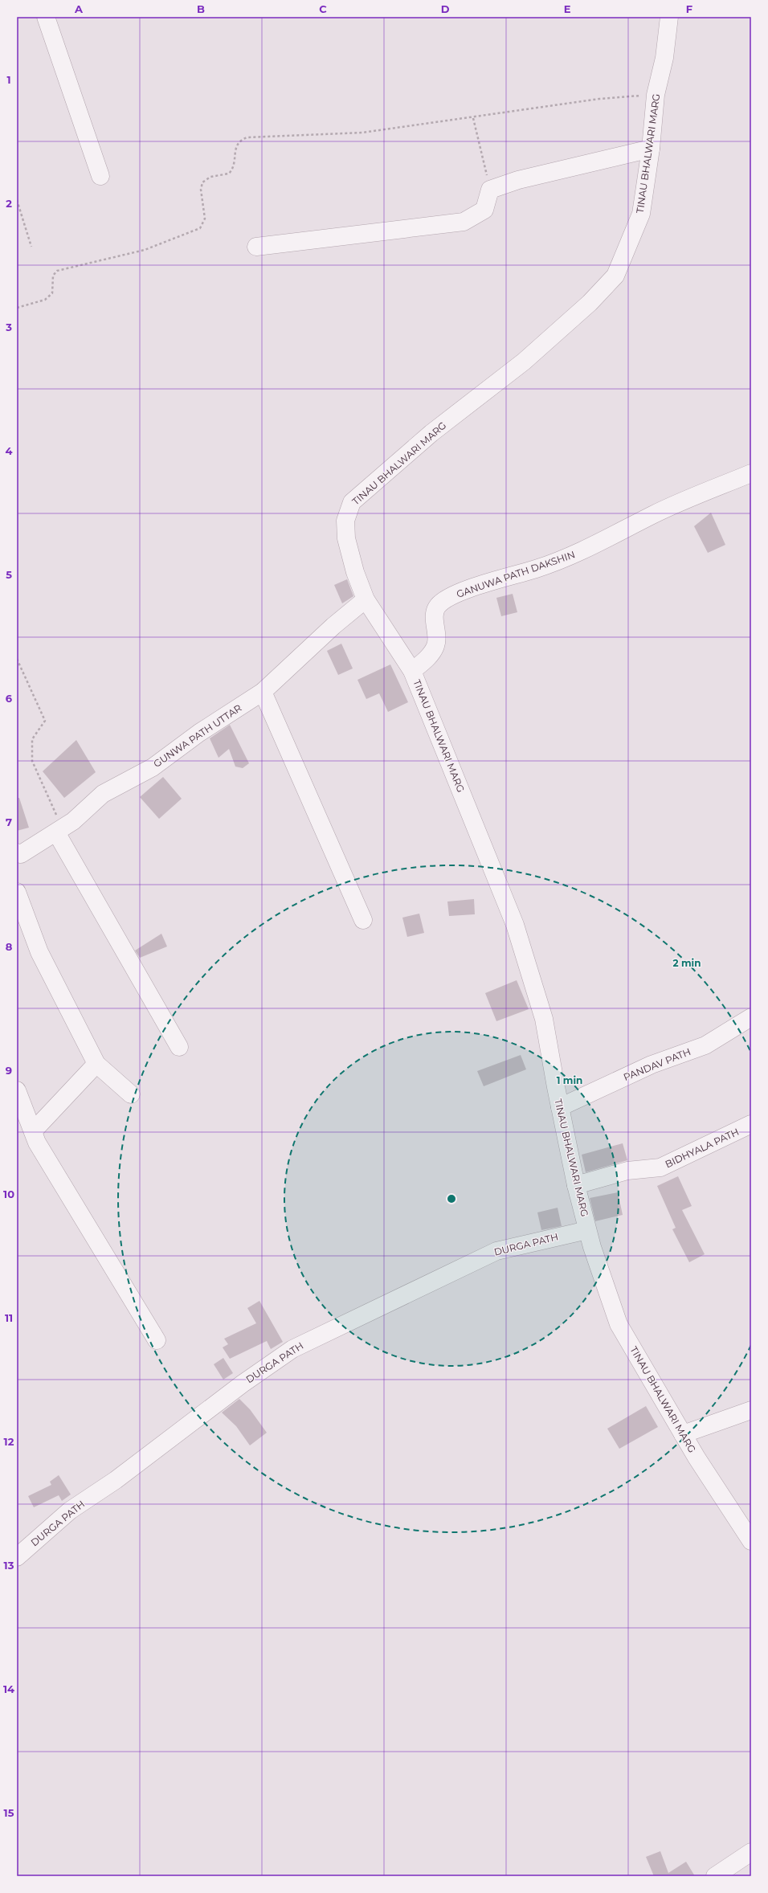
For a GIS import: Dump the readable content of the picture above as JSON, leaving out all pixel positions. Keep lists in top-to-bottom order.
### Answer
{
  "streets": {
    "street": [
      "TINAU BHALWARI MARG",
      "GANUWA PATH DAKSHIN",
      "GUNWA PATH UTTAR",
      "PANDAV PATH",
      "BIDHYALA PATH",
      "DURGA PATH"
    ]
  },
  "crossings": [
    ["TINAU BHALWARI MARG", "GANUWA PATH DAKSHIN"],
    ["TINAU BHALWARI MARG", "GUNWA PATH UTTAR"],
    ["TINAU BHALWARI MARG", "PANDAV PATH"],
    ["TINAU BHALWARI MARG", "BIDHYALA PATH"],
    ["TINAU BHALWARI MARG", "DURGA PATH"]
  ],
  "grid": {
    "columns": [
      "A",
      "B",
      "C",
      "D",
      "E",
      "F"
    ],
    "rows": [
      "1",
      "2",
      "3",
      "4",
      "5",
      "6",
      "7",
      "8",
      "9",
      "10",
      "11",
      "12",
      "13",
      "14",
      "15"
    ]
  },
  "rings": ["2 min", "1 min"]
}
